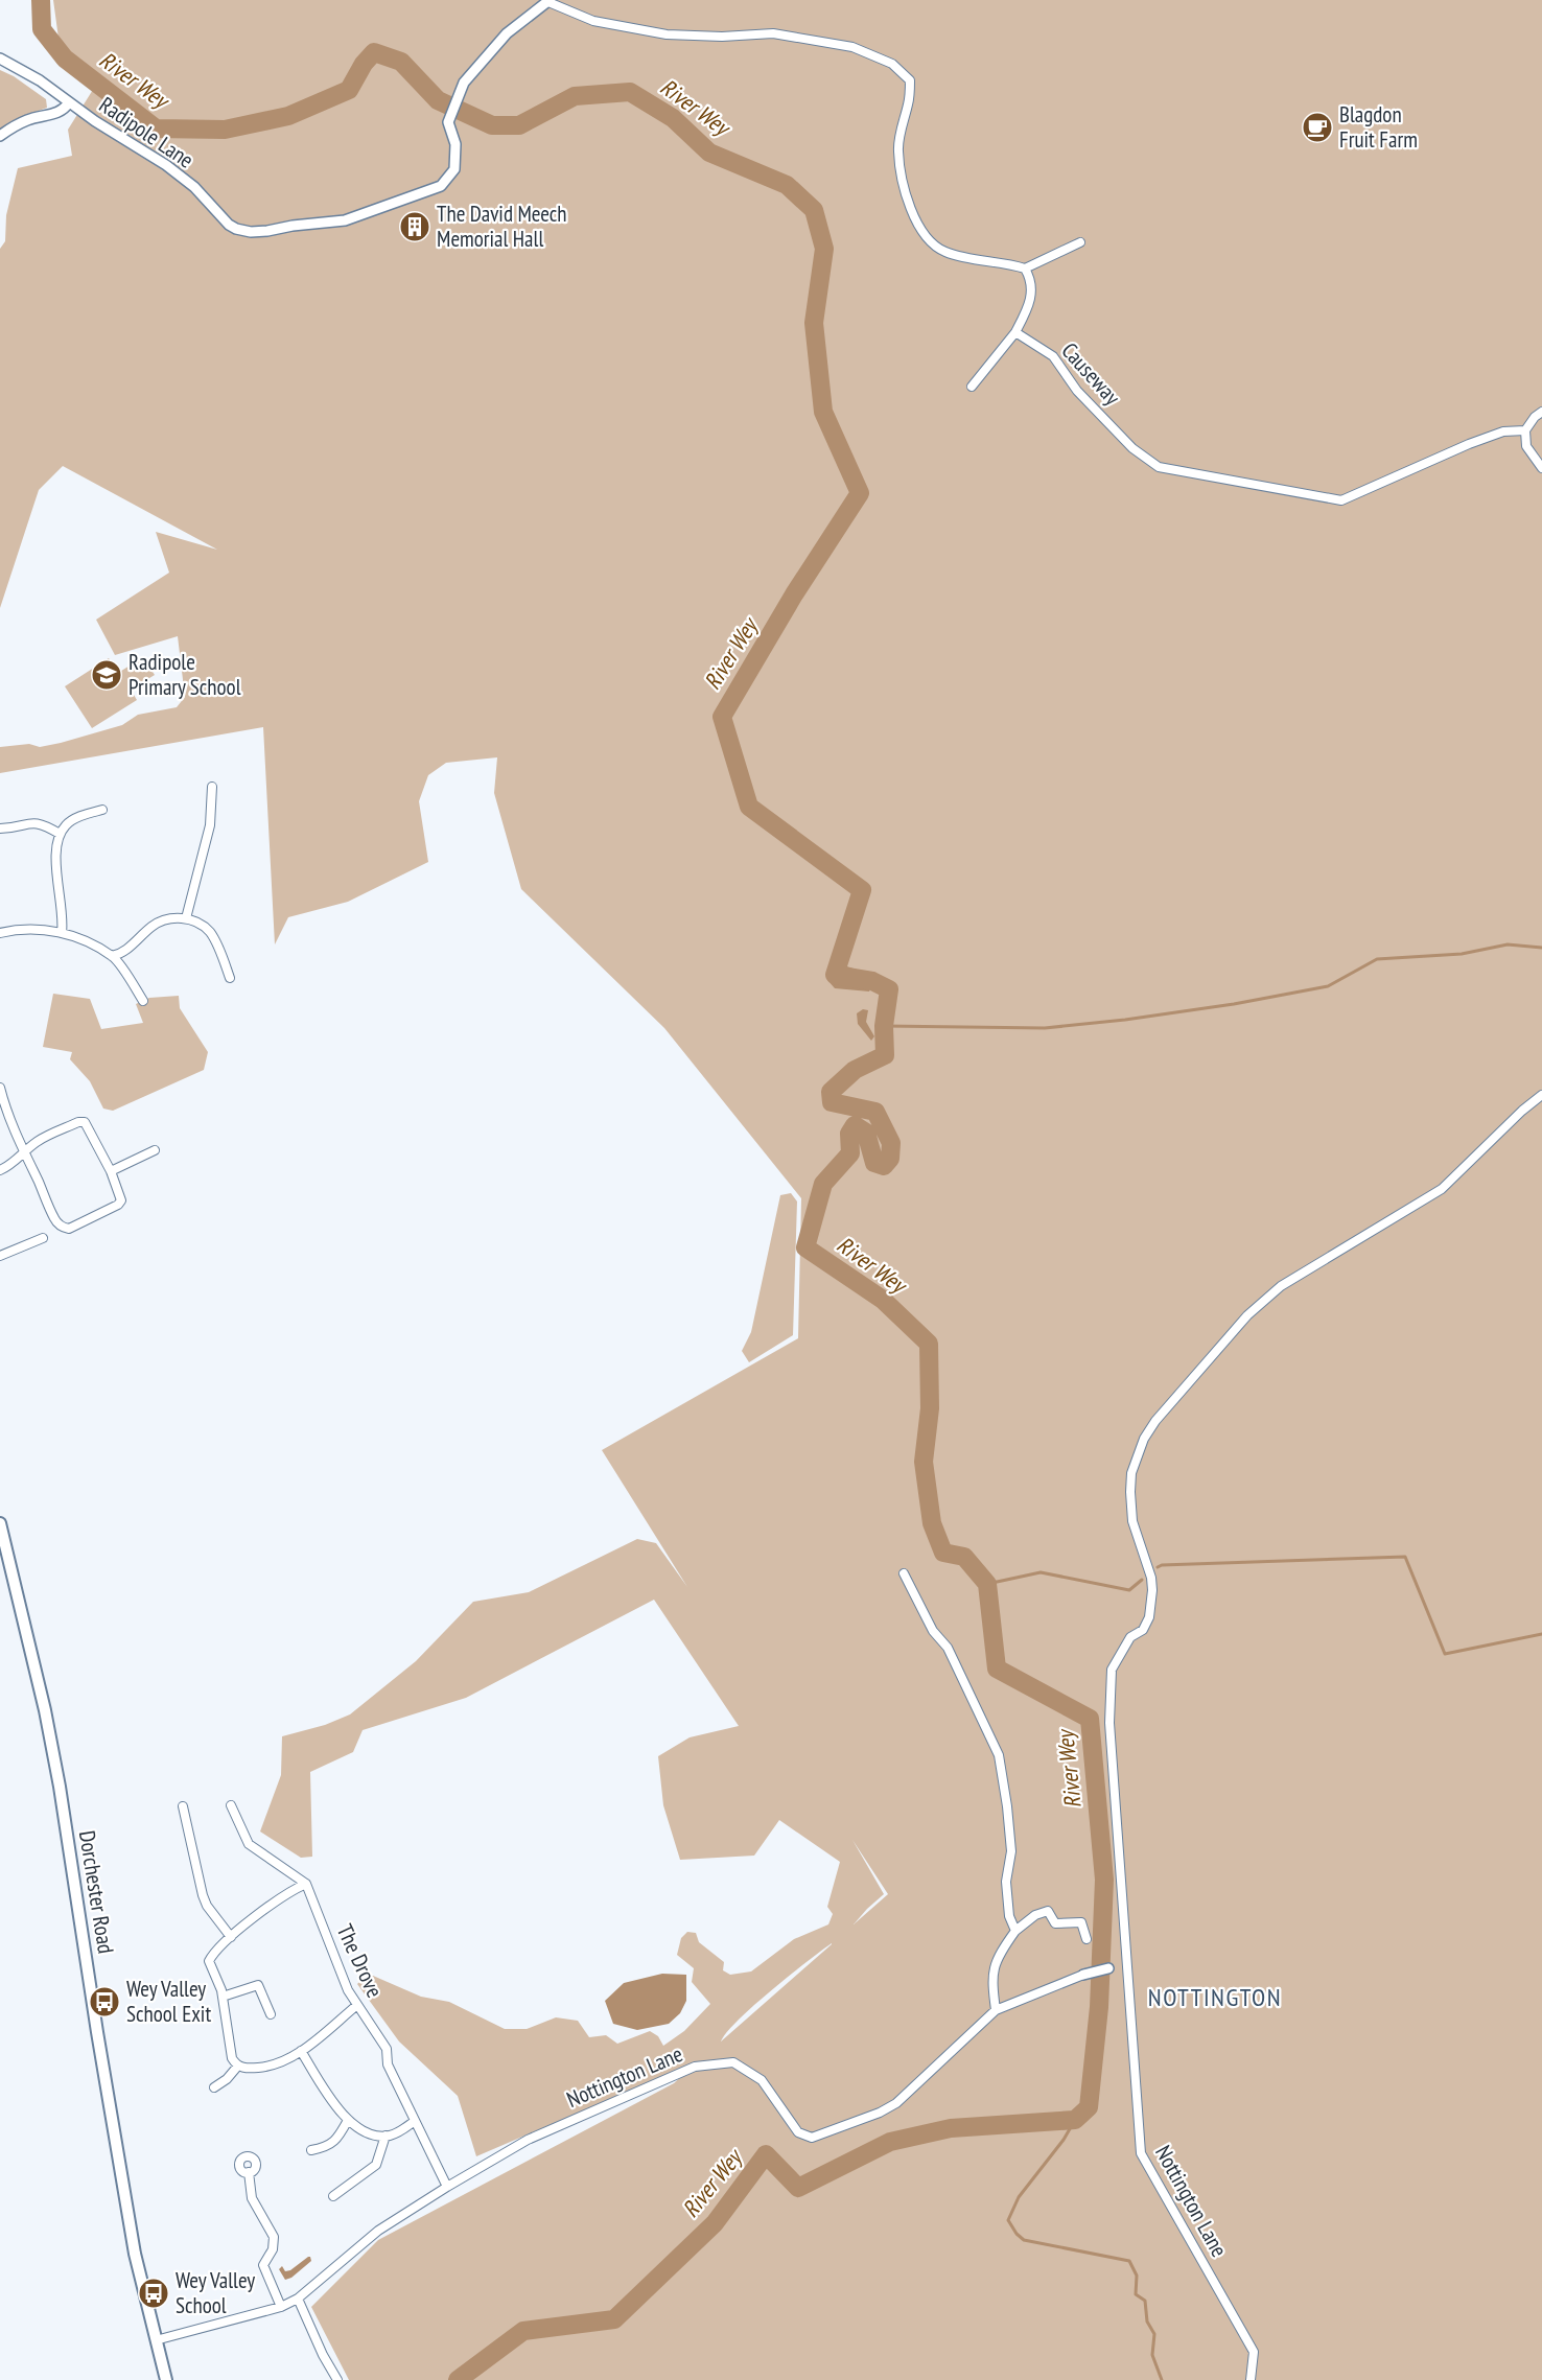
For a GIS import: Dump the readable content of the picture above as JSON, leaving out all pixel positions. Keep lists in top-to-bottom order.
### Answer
{
  "streets": {
    "main road": ["Dorchester Road"],
    "street": [
      "Radipole Lane",
      "Causeway",
      "The Drove",
      "Nottington Lane"
    ]
  },
  "crossings": [
    ["Dorchester Road", "Nottington Lane"],
    ["The Drove", "Nottington Lane"]
  ],
  "districts": ["NOTTINGTON"],
  "water": ["River Wey"],
  "places": {
    "cafe": ["Blagdon Fruit Farm"],
    "building": ["The David Meech Memorial Hall"],
    "school or university": ["Radipole Primary School"],
    "bus stop": ["Wey Valley School Exit", "Wey Valley School"]
  }
}
